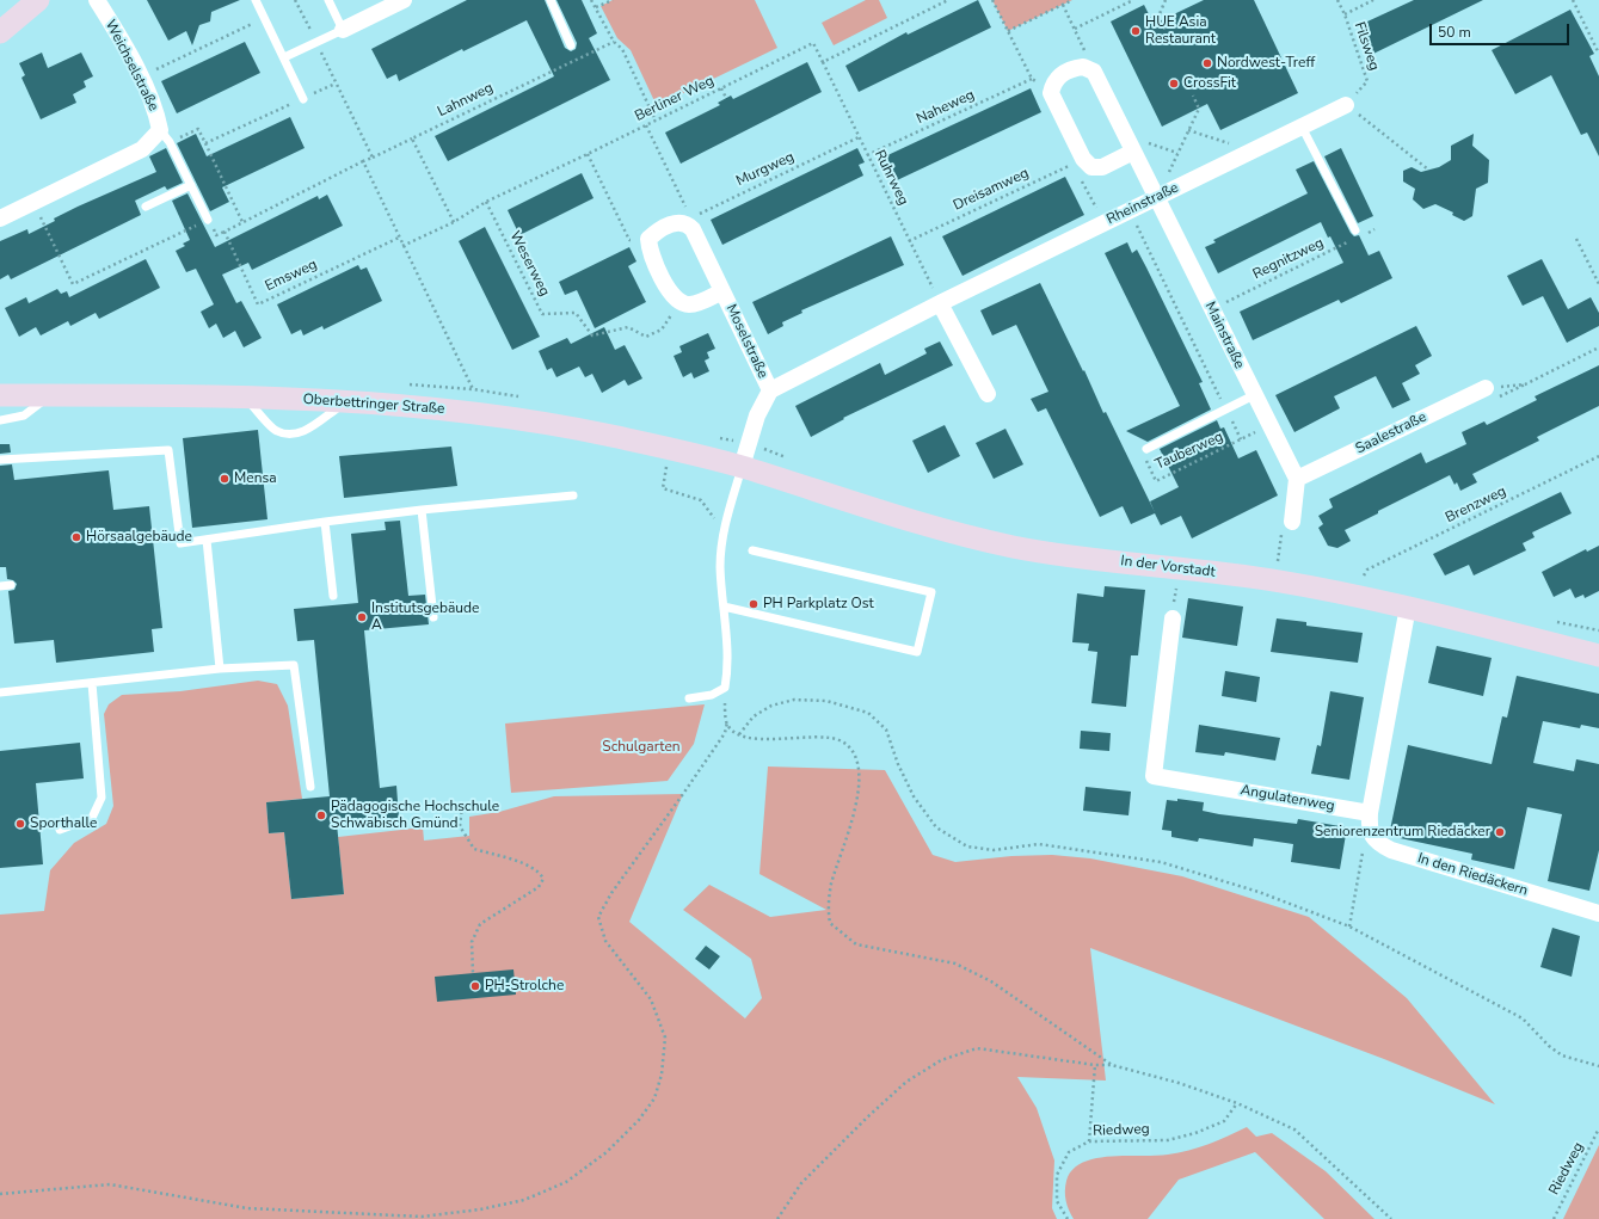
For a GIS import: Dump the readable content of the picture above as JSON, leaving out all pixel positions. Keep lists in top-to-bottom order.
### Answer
{
  "streets": {
    "street": [
      "Weichselstraße",
      "Rheinstraße",
      "Mainstraße",
      "Moselstraße",
      "Oberbettringer Straße",
      "Saalestraße",
      "In der Vorstadt",
      "Angulatenweg",
      "In den Riedäckern"
    ],
    "path": [
      "Filsweg",
      "Berliner Weg",
      "Lahnweg",
      "Naheweg",
      "Murgweg",
      "Ruhrweg",
      "Dreisamweg",
      "Regnitzweg",
      "Weserweg",
      "Emsweg",
      "Tauberweg",
      "Brenzweg",
      "Riedweg"
    ]
  },
  "crossings": [
    ["Filsweg", "Rheinstraße"],
    ["Berliner Weg", "Ruhrweg"],
    ["Berliner Weg", "Weserweg"],
    ["Naheweg", "Ruhrweg"],
    ["Murgweg", "Ruhrweg"],
    ["Murgweg", "Moselstraße"],
    ["Ruhrweg", "Dreisamweg"],
    ["Ruhrweg", "Rheinstraße"],
    ["Rheinstraße", "Mainstraße"],
    ["Rheinstraße", "Moselstraße"],
    ["Regnitzweg", "Mainstraße"],
    ["Weserweg", "Moselstraße"],
    ["Mainstraße", "Saalestraße"],
    ["Mainstraße", "Tauberweg"],
    ["Oberbettringer Straße", "In der Vorstadt"],
    ["Angulatenweg", "In den Riedäckern"]
  ],
  "parks": ["Schulgarten"],
  "places": [
    "HUE Asia Restaurant",
    "Nordwest-Treff",
    "CrossFit",
    "Mensa",
    "Hörsaalgebäude",
    "PH Parkplatz Ost",
    "Institutsgebäude A",
    "Pädagogische Hochschule Schwäbisch Gmünd",
    "Sporthalle",
    "Seniorenzentrum Riedäcker",
    "PH-Strolche"
  ],
  "scale_bar": "50 m"
}
